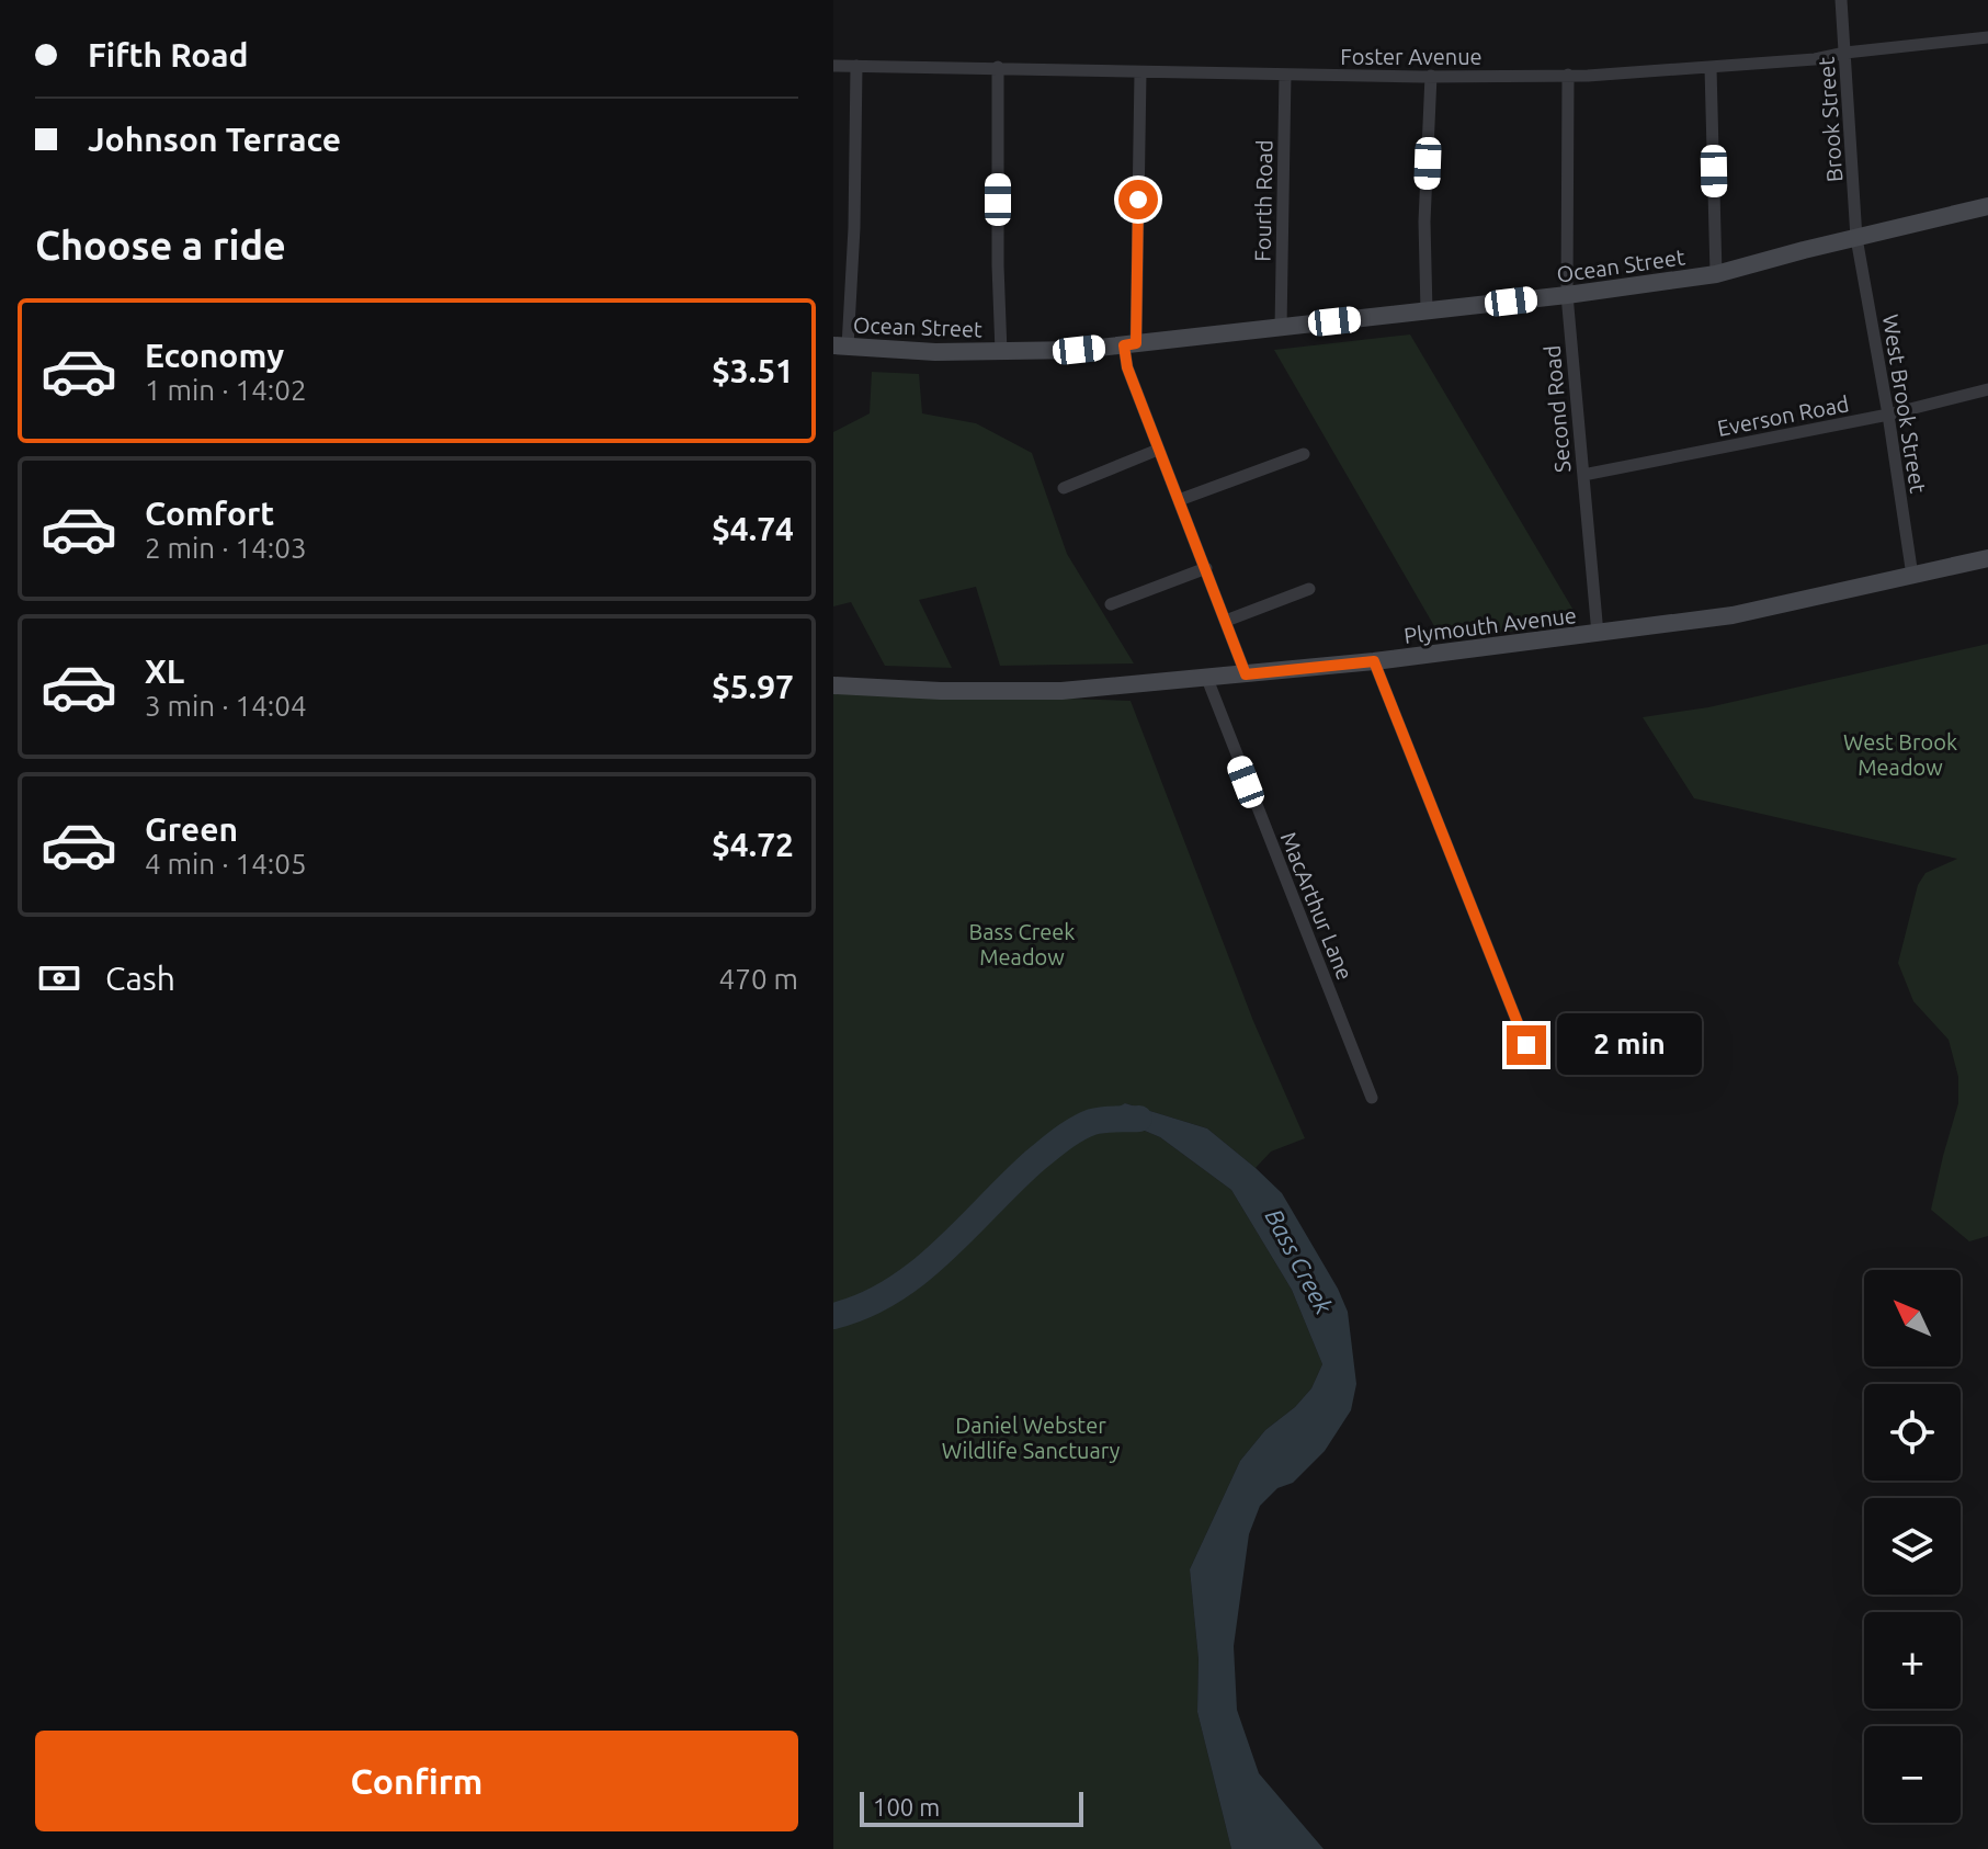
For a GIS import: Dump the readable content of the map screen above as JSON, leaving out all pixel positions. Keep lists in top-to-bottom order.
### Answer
{
  "streets": {
    "street": [
      "Foster Avenue",
      "Brook Street",
      "Fourth Road",
      "Ocean Street",
      "West Brook Street",
      "Second Road",
      "Everson Road",
      "Plymouth Avenue",
      "MacArthur Lane"
    ]
  },
  "crossings": [
    ["Foster Avenue", "Brook Street"],
    ["Foster Avenue", "Fourth Road"],
    ["Foster Avenue", "Second Road"],
    ["Brook Street", "Ocean Street"],
    ["Brook Street", "West Brook Street"],
    ["Fourth Road", "Ocean Street"],
    ["Ocean Street", "West Brook Street"],
    ["Ocean Street", "Second Road"],
    ["West Brook Street", "Everson Road"],
    ["West Brook Street", "Plymouth Avenue"],
    ["Second Road", "Everson Road"],
    ["Second Road", "Plymouth Avenue"],
    ["Plymouth Avenue", "MacArthur Lane"]
  ],
  "water": ["Bass Creek"],
  "parks": ["West Brook Meadow", "Bass Creek Meadow", "Daniel Webster Wildlife Sanctuary"],
  "scale_bar": "100 m",
  "north": "top left",
  "page": {
    "banner": ["Fifth Road", "Johnson Terrace"],
    "heading": "Choose a ride",
    "list": [
      {
        "name": "Economy",
        "note": "1 min · 14:02",
        "value": "$3.51"
      },
      {
        "name": "Comfort",
        "note": "2 min · 14:03",
        "value": "$4.74"
      },
      {
        "name": "XL",
        "note": "3 min · 14:04",
        "value": "$5.97"
      },
      {
        "name": "Green",
        "note": "4 min · 14:05",
        "value": "$4.72"
      }
    ],
    "pay": ["Cash", "470 m"],
    "bubble": "2 min",
    "map_buttons": ["+", "−"],
    "buttons": "Confirm",
    "scale": "100 m"
  }
}
